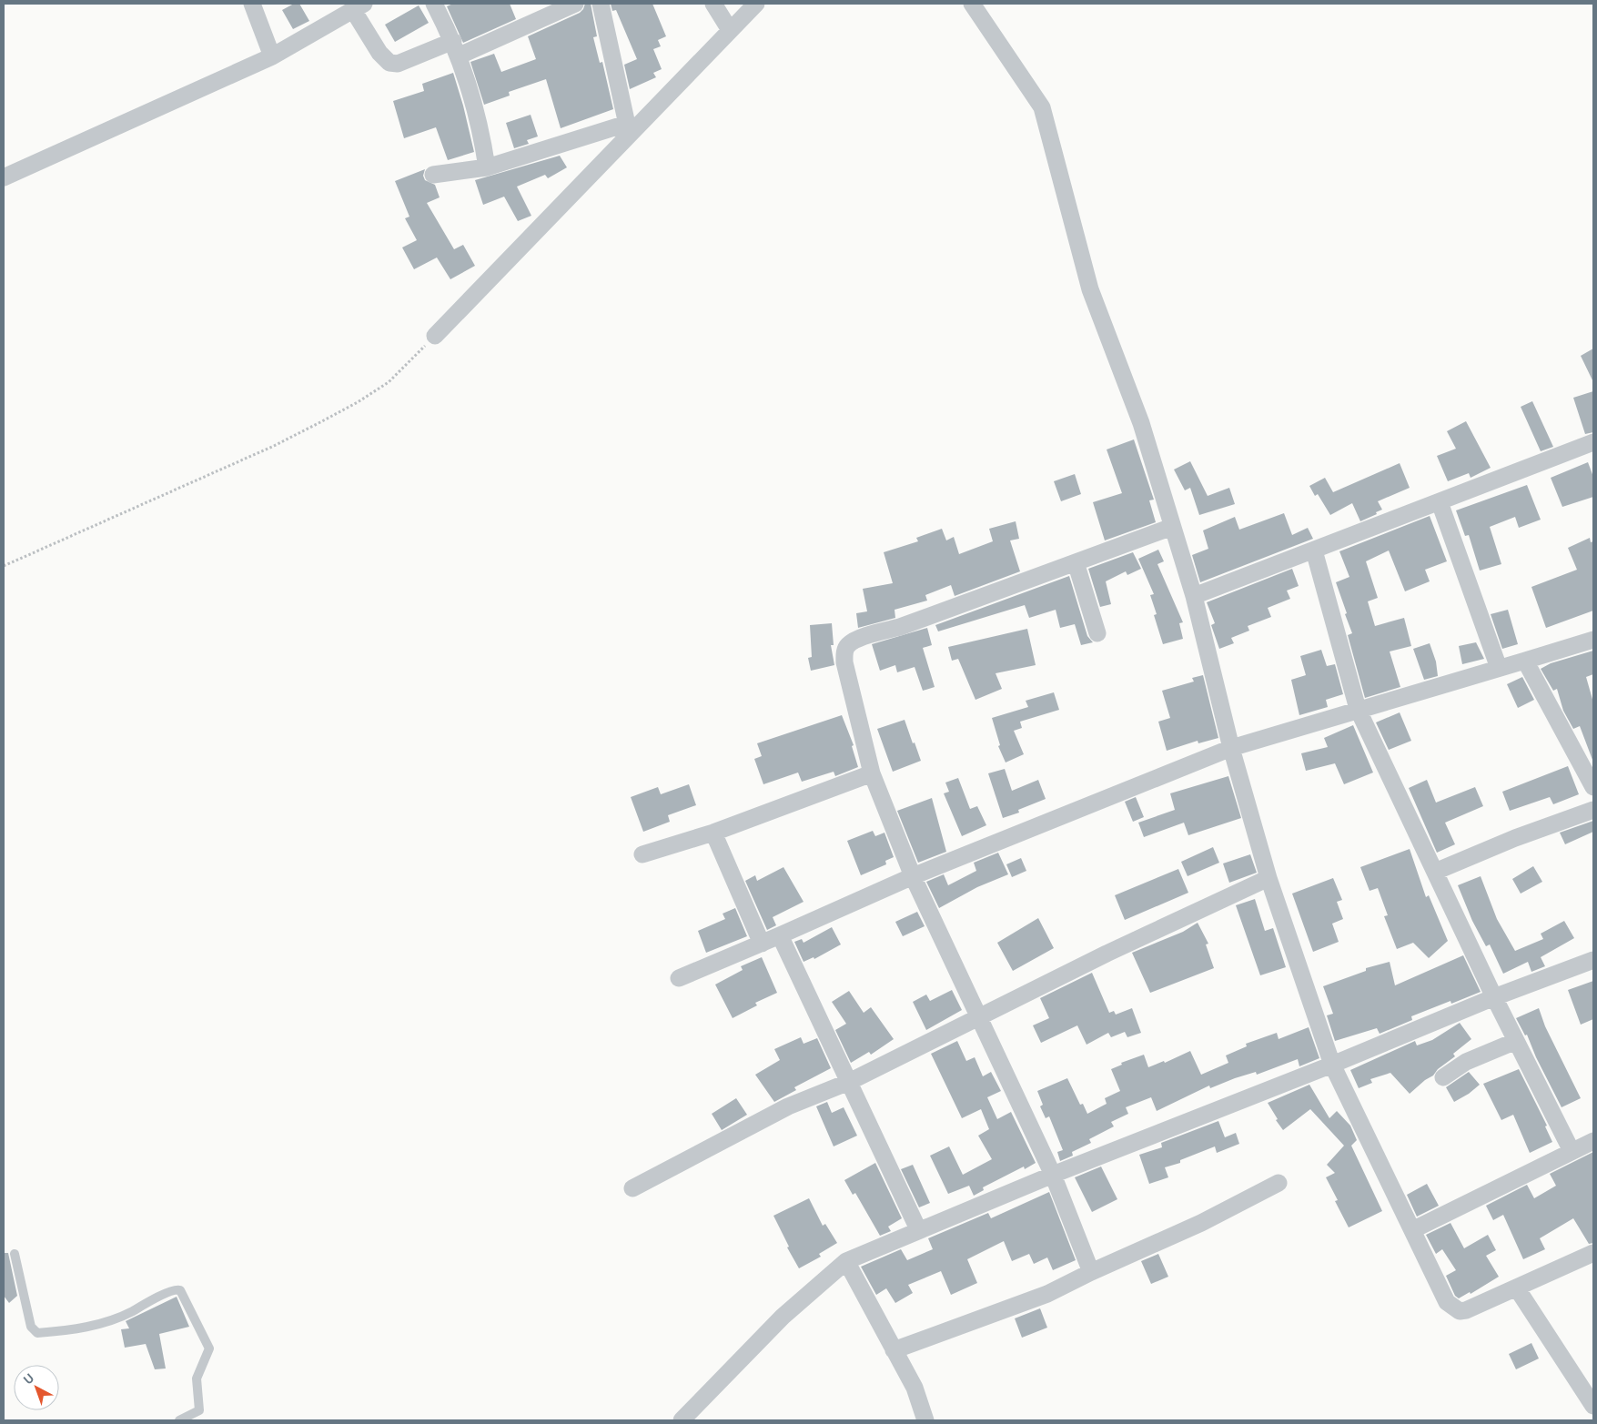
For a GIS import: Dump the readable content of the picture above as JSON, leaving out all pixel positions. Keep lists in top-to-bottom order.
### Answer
{
  "north": "top left"
}
